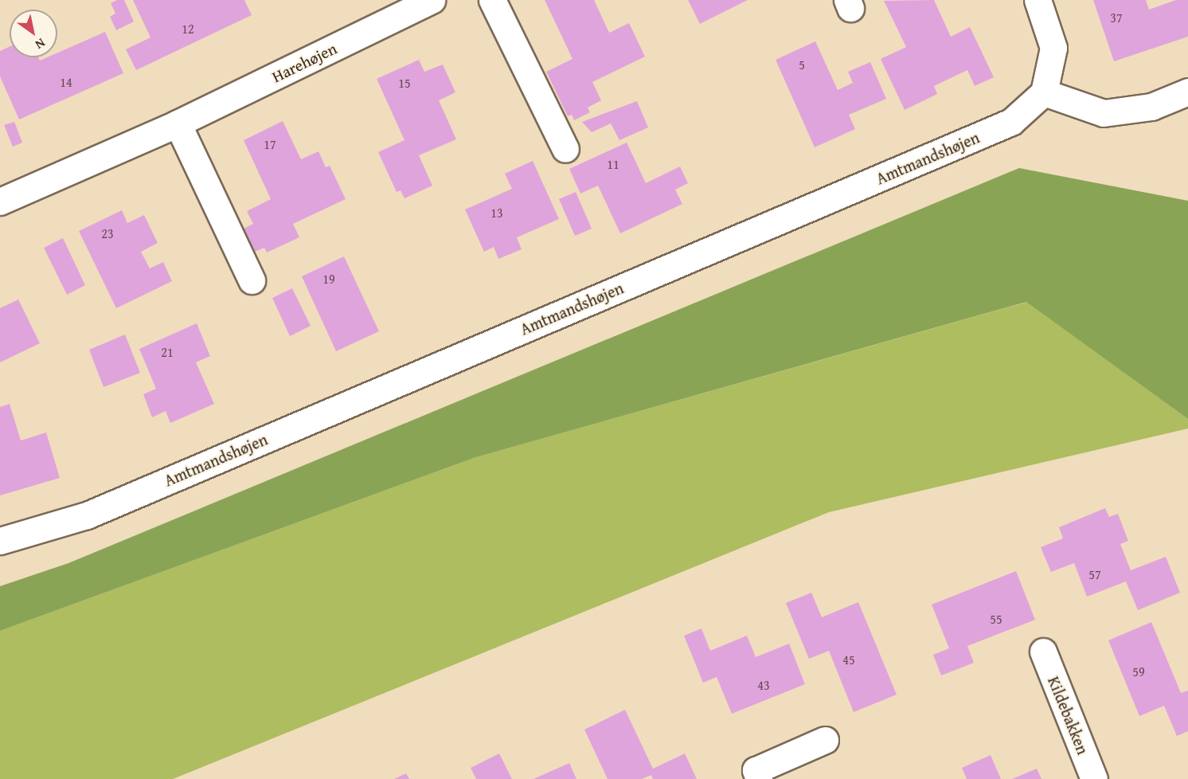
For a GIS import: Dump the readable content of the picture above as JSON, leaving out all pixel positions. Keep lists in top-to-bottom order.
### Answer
{
  "streets": {
    "street": ["Harehøjen", "Amtmandshøjen", "Kildebakken"]
  },
  "house_numbers": [
    "37",
    "12",
    "5",
    "14",
    "15",
    "17",
    "11",
    "13",
    "23",
    "19",
    "21",
    "57",
    "55",
    "45",
    "59",
    "43"
  ],
  "north": "bottom right"
}
